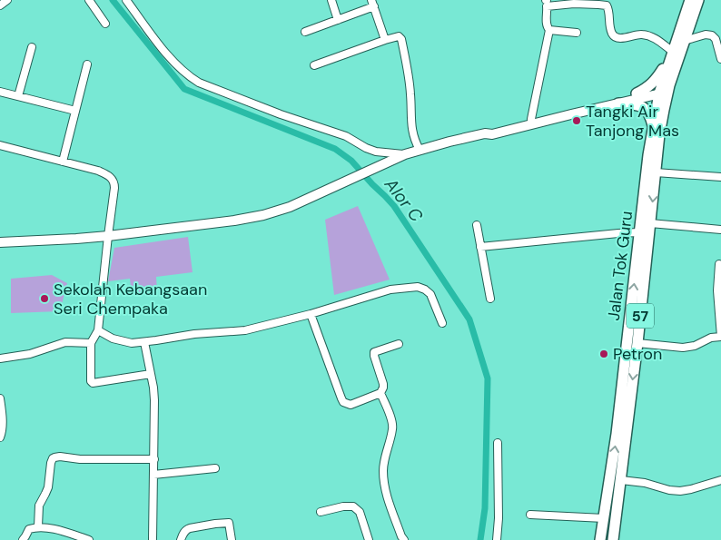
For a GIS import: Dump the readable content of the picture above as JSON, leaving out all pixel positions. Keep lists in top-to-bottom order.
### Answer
{
  "streets": {
    "main road": ["Jalan Tok Guru", "57"]
  },
  "water": ["Alor C"],
  "places": ["Tangki Air Tanjong Mas", "Sekolah Kebangsaan Seri Chempaka", "Petron"]
}
